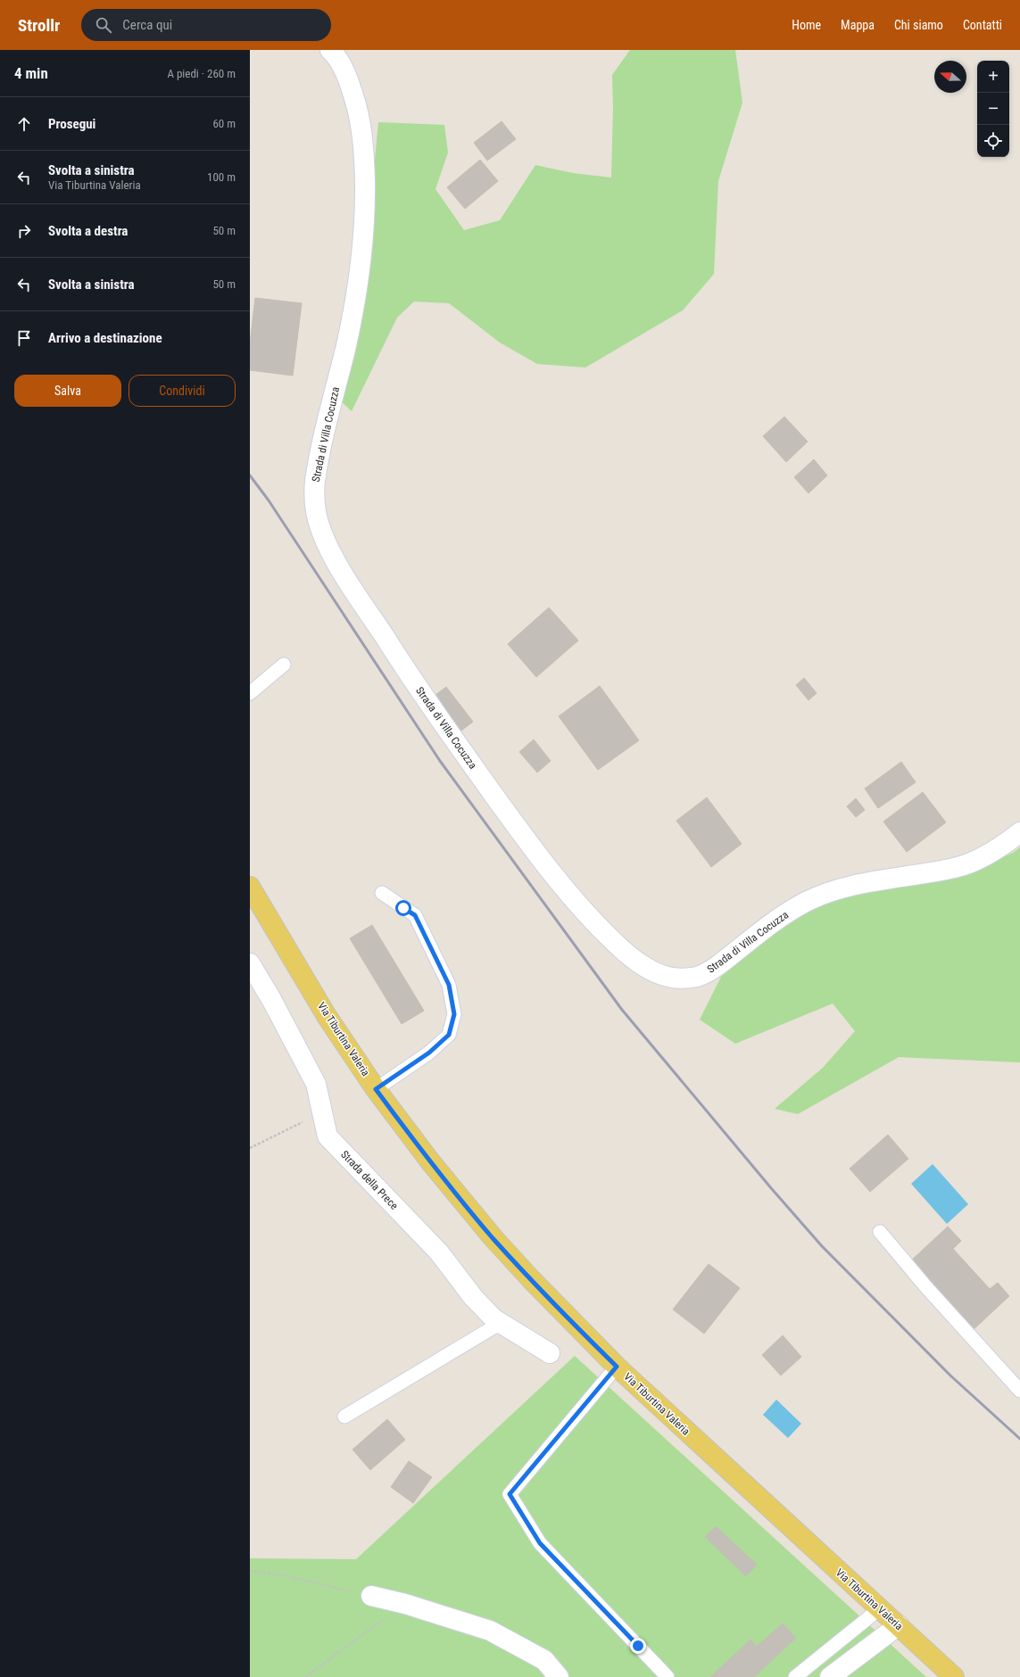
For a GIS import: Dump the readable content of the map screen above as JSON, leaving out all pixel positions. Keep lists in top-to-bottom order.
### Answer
{
  "streets": {
    "main road": ["Via Tiburtina Valeria"],
    "street": ["Strada di Villa Cocuzza", "Strada della Prece"]
  },
  "north": "left",
  "page": {
    "header": "Strollr",
    "search": "Cerca qui",
    "nav": [
      "Home",
      "Mappa",
      "Chi siamo",
      "Contatti"
    ],
    "heading": ["4 min", "A piedi · 260 m"],
    "map_buttons": ["+", "−"],
    "list": [
      ["Prosegui", "60 m"],
      ["Svolta a sinistra", "Via Tiburtina Valeria", "100 m"],
      ["Svolta a destra", "50 m"],
      ["Svolta a sinistra", "50 m"],
      "Arrivo a destinazione"
    ],
    "buttons": ["Salva", "Condividi"]
  }
}
